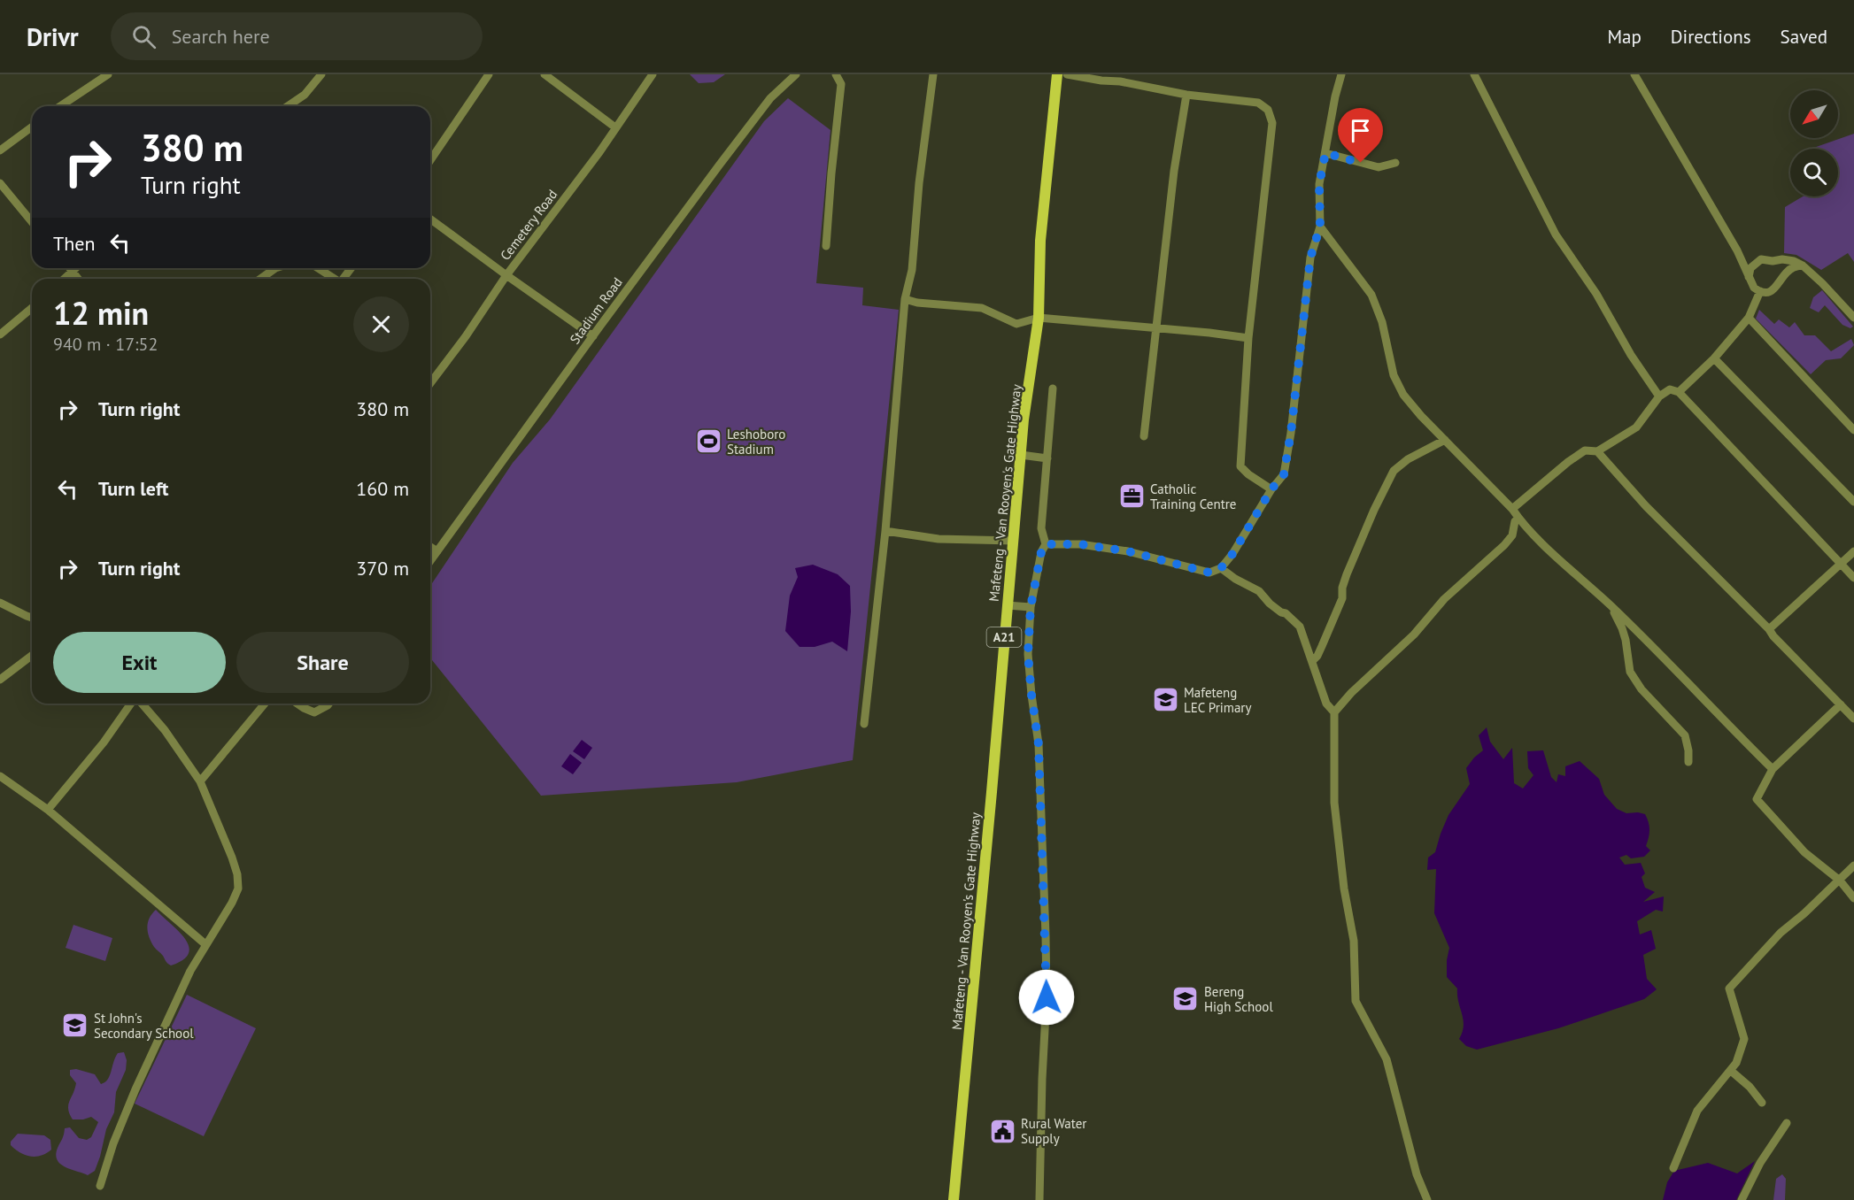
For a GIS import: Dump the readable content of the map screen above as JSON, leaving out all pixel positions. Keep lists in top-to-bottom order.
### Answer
{
  "streets": {
    "main road": ["Mafeteng - Van Rooyen's Gate Highway", "A21"],
    "street": ["Cemetery Road", "Stadium Road"]
  },
  "places": {
    "sports": ["Leshoboro Stadium"],
    "office": ["Catholic Training Centre"],
    "school or university": ["Mafeteng LEC Primary", "Bereng High School", "St John's Secondary School"],
    "public building": ["Rural Water Supply"]
  },
  "north": "bottom left",
  "page": {
    "header": "Drivr",
    "search": "Search here",
    "nav": ["Map", "Directions", "Saved"],
    "turn": ["380 m", "Turn right"],
    "then": "Then",
    "heading": ["12 min", "940 m · 17:52"],
    "list": [
      {
        "name": "Turn right",
        "value": "380 m"
      },
      {
        "name": "Turn left",
        "value": "160 m"
      },
      {
        "name": "Turn right",
        "value": "370 m"
      }
    ],
    "buttons": ["Exit", "Share"]
  }
}
